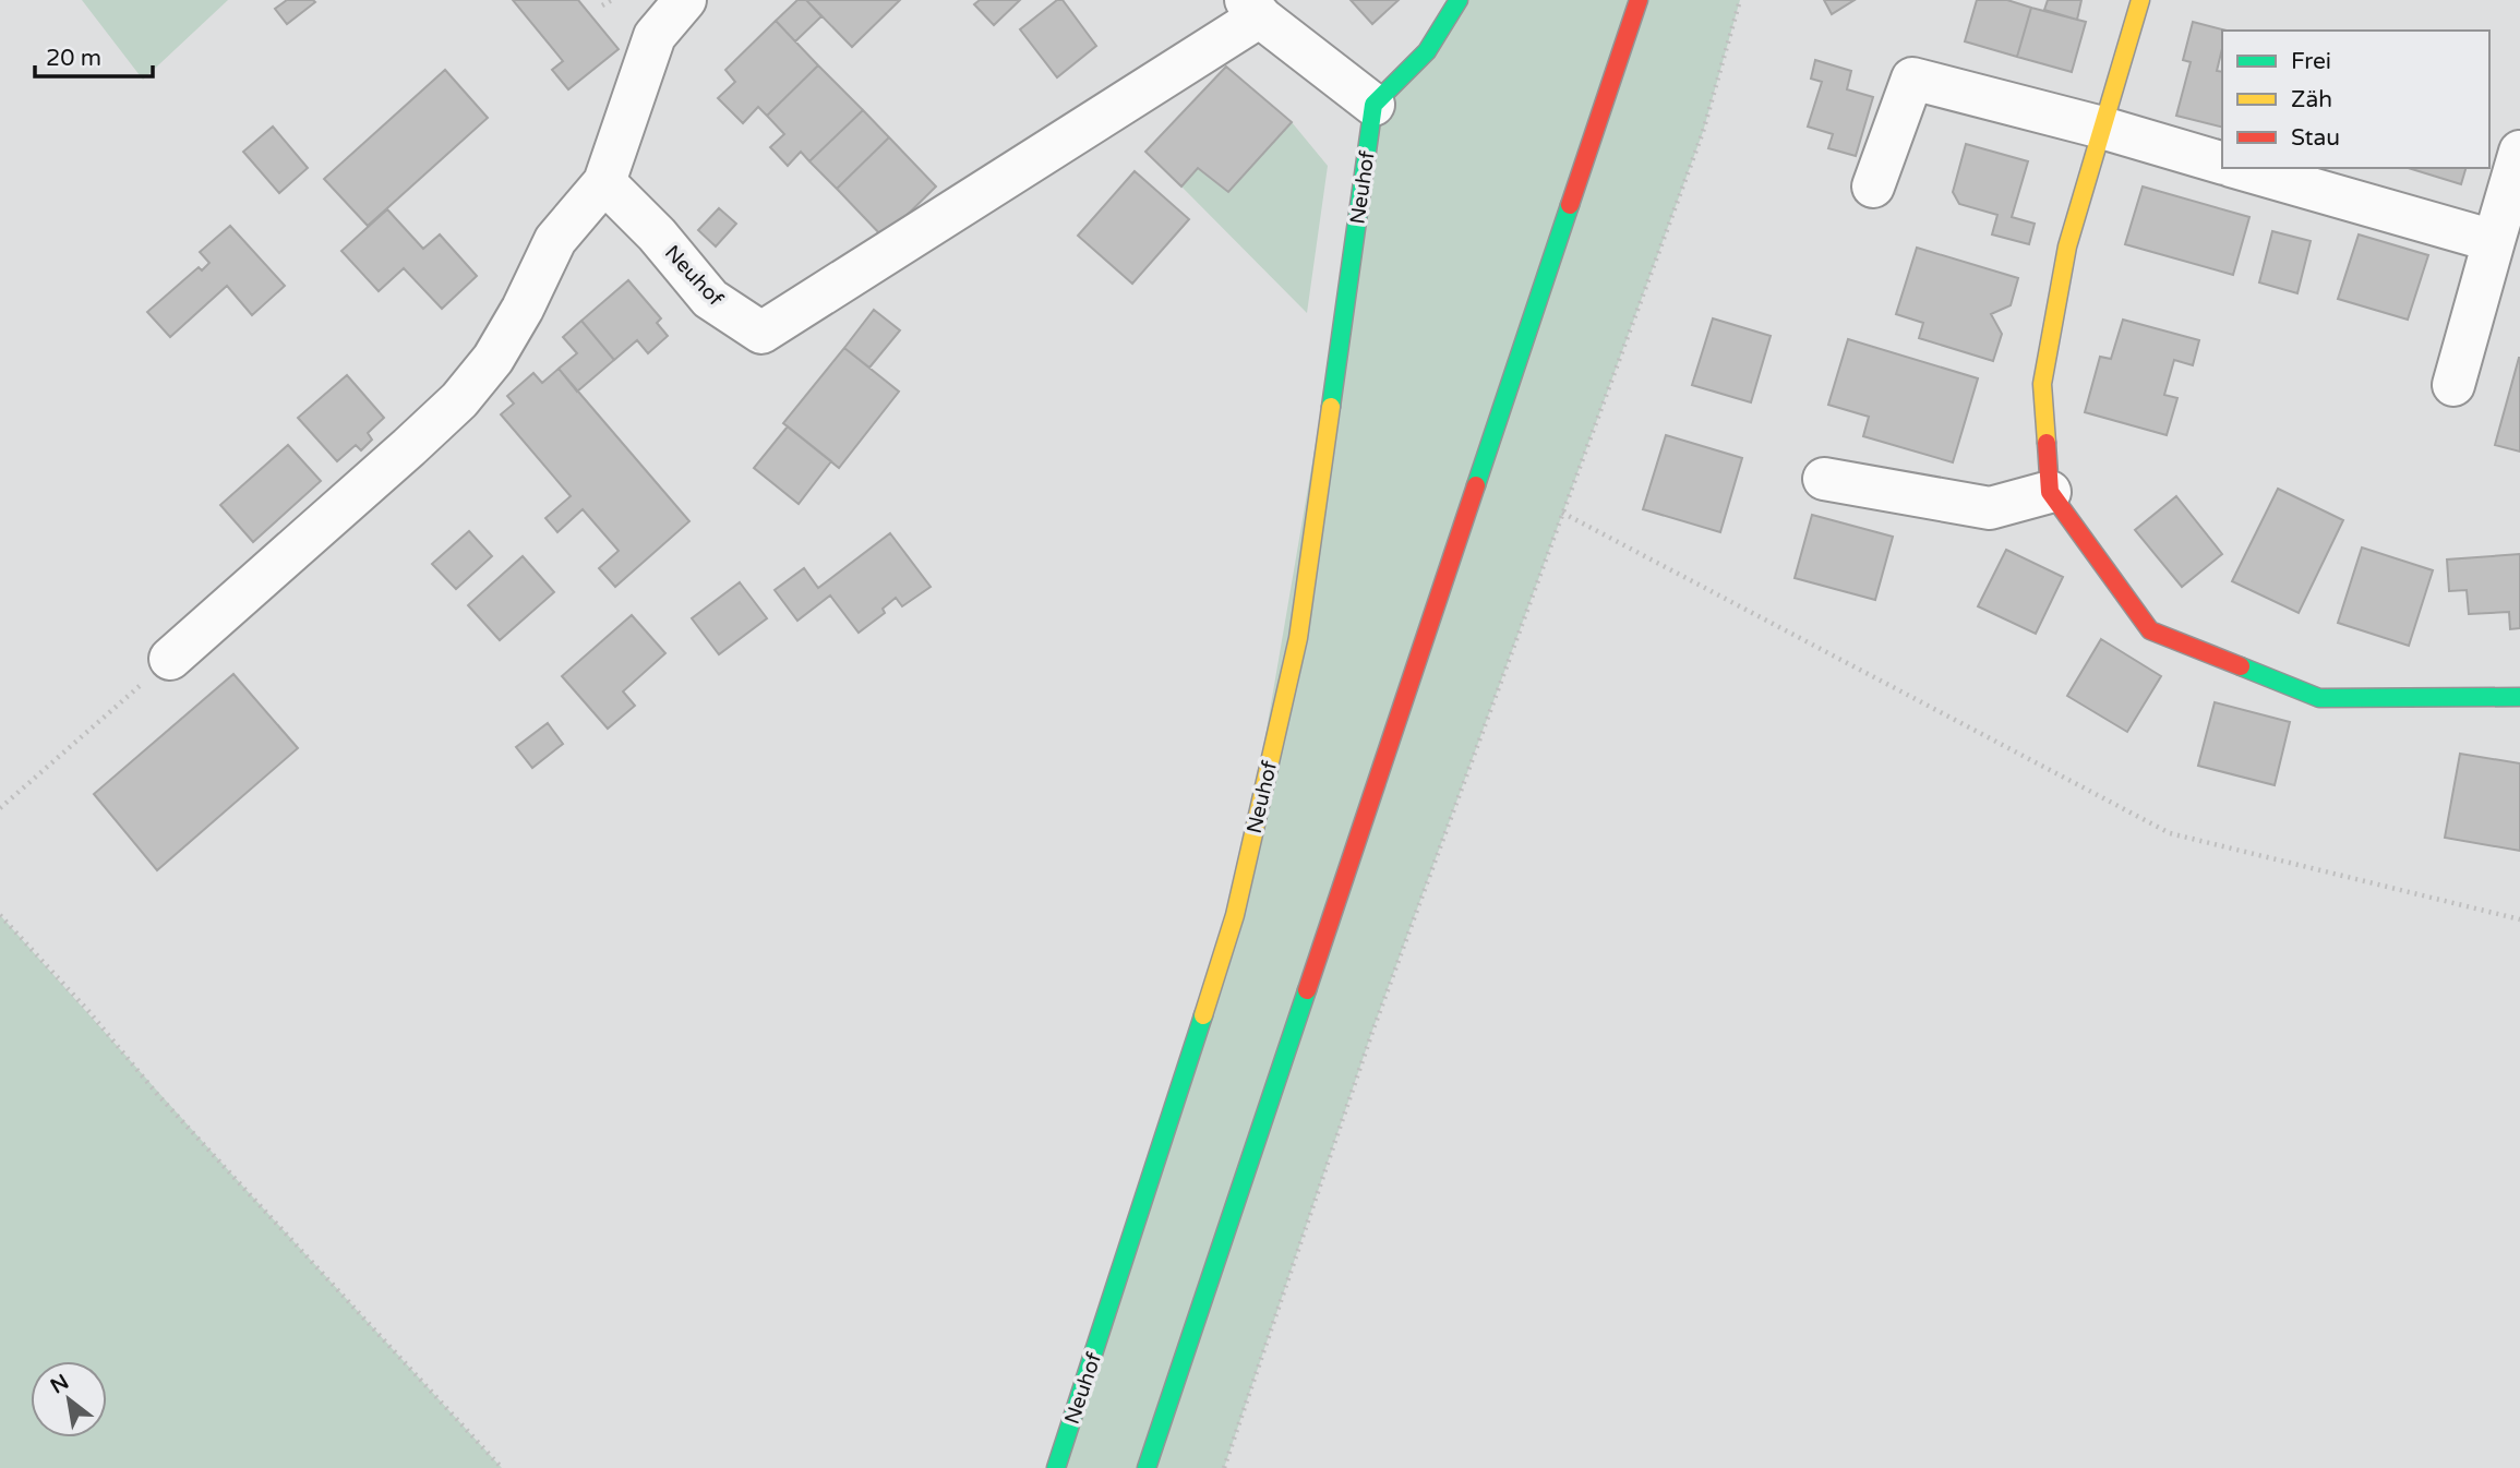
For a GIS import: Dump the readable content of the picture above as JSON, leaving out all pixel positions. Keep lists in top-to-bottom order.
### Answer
{
  "streets": {
    "street": ["Neuhof"]
  },
  "legend": ["Frei", "Zäh", "Stau"],
  "scale_bar": "20 m",
  "north": "top left"
}
